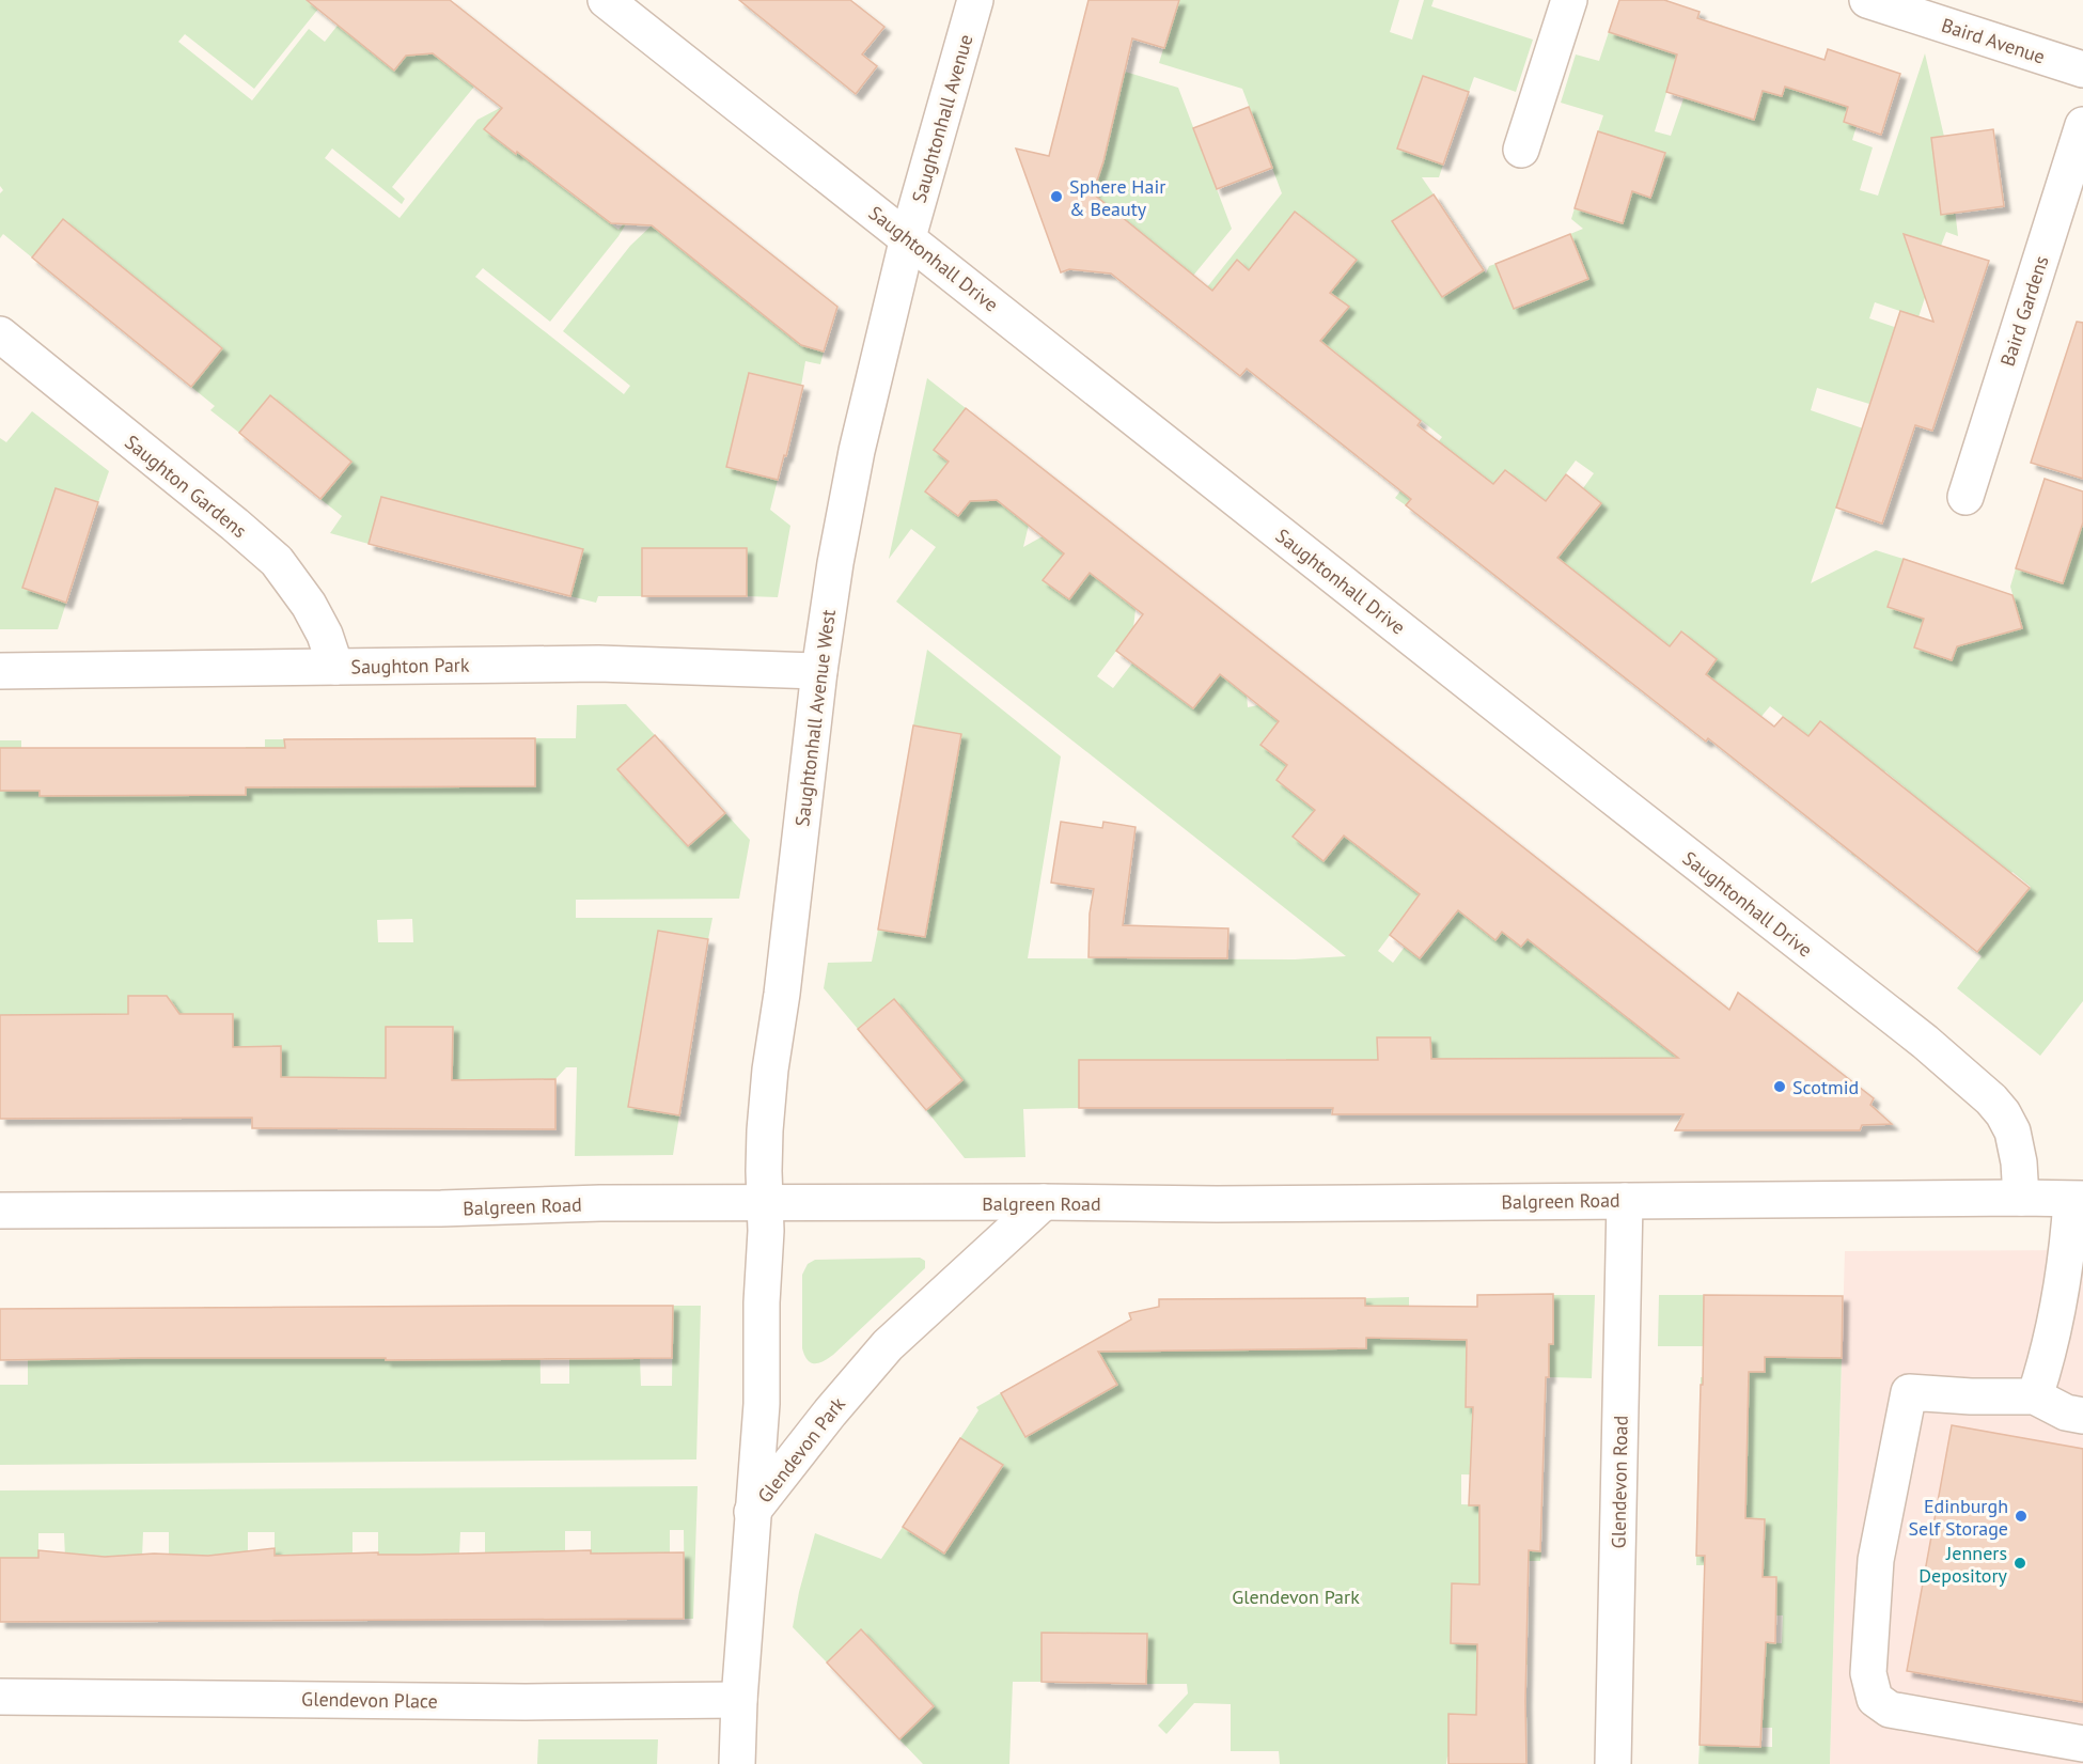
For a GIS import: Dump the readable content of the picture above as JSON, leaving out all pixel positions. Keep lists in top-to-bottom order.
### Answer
{
  "streets": {
    "street": [
      "Baird Avenue",
      "Saughtonhall Avenue",
      "Saughtonhall Drive",
      "Baird Gardens",
      "Saughton Gardens",
      "Saughton Park",
      "Saughtonhall Avenue West",
      "Balgreen Road",
      "Glendevon Park",
      "Glendevon Road",
      "Glendevon Place"
    ]
  },
  "crossings": [
    ["Saughtonhall Avenue", "Saughtonhall Drive"],
    ["Saughtonhall Avenue", "Saughtonhall Avenue West"],
    ["Saughtonhall Drive", "Saughtonhall Avenue West"],
    ["Saughtonhall Drive", "Balgreen Road"],
    ["Saughton Gardens", "Saughton Park"],
    ["Saughton Park", "Saughtonhall Avenue West"],
    ["Saughtonhall Avenue West", "Balgreen Road"],
    ["Saughtonhall Avenue West", "Glendevon Park"],
    ["Balgreen Road", "Glendevon Park"],
    ["Balgreen Road", "Glendevon Road"],
    ["Glendevon Park", "Glendevon Place"]
  ],
  "parks": ["Glendevon Park"],
  "places": [
    "Sphere Hair & Beauty",
    "Scotmid",
    "Edinburgh Self Storage",
    "Jenners Depository"
  ]
}
